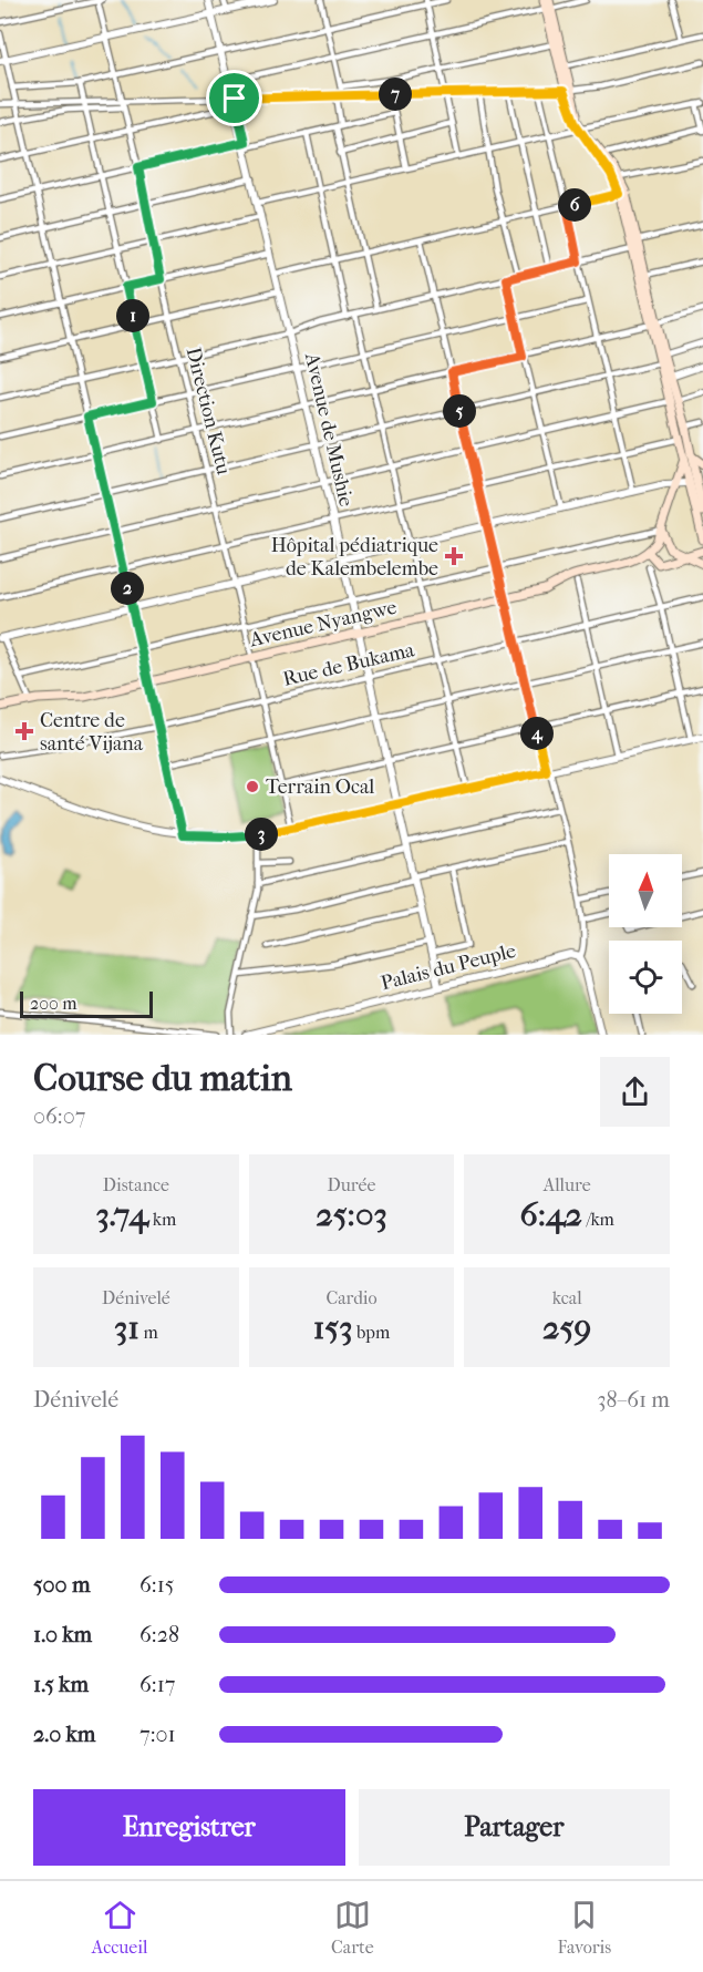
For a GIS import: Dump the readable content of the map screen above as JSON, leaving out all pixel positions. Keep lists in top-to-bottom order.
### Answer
{
  "streets": {
    "main road": ["Avenue Nyangwe"],
    "street": [
      "Direction Kutu",
      "Avenue de Mushie",
      "Rue de Bukama",
      "Palais du Peuple"
    ]
  },
  "crossings": [
    ["Direction Kutu", "Avenue Nyangwe"],
    ["Direction Kutu", "Rue de Bukama"],
    ["Avenue de Mushie", "Avenue Nyangwe"],
    ["Avenue de Mushie", "Rue de Bukama"],
    ["Avenue de Mushie", "Palais du Peuple"]
  ],
  "places": {
    "health": ["Hôpital pédiatrique de Kalembelembe", "Centre de santé Vijana"],
    "other": ["Terrain Ocal"]
  },
  "scale_bar": "200 m",
  "north": "top",
  "page": {
    "pins": [
      "7",
      "6",
      "1",
      "5",
      "2",
      "4",
      "3"
    ],
    "scale": "200 m",
    "heading": ["Course du matin", "06:07"],
    "stats": [
      ["Distance", "3.74 km"],
      ["Durée", "25:03"],
      ["Allure", "6:42 /km"],
      ["Dénivelé", "31 m"],
      ["Cardio", "153 bpm"],
      ["kcal", "259"]
    ],
    "chart": ["Dénivelé", "38–61 m"],
    "list": [
      {
        "name": "500 m",
        "note": "6:15"
      },
      {
        "name": "1.0 km",
        "note": "6:28"
      },
      {
        "name": "1.5 km",
        "note": "6:17"
      },
      {
        "name": "2.0 km",
        "note": "7:01"
      }
    ],
    "buttons": ["Enregistrer", "Partager"],
    "tabs": ["Accueil", "Carte", "Favoris"]
  }
}
